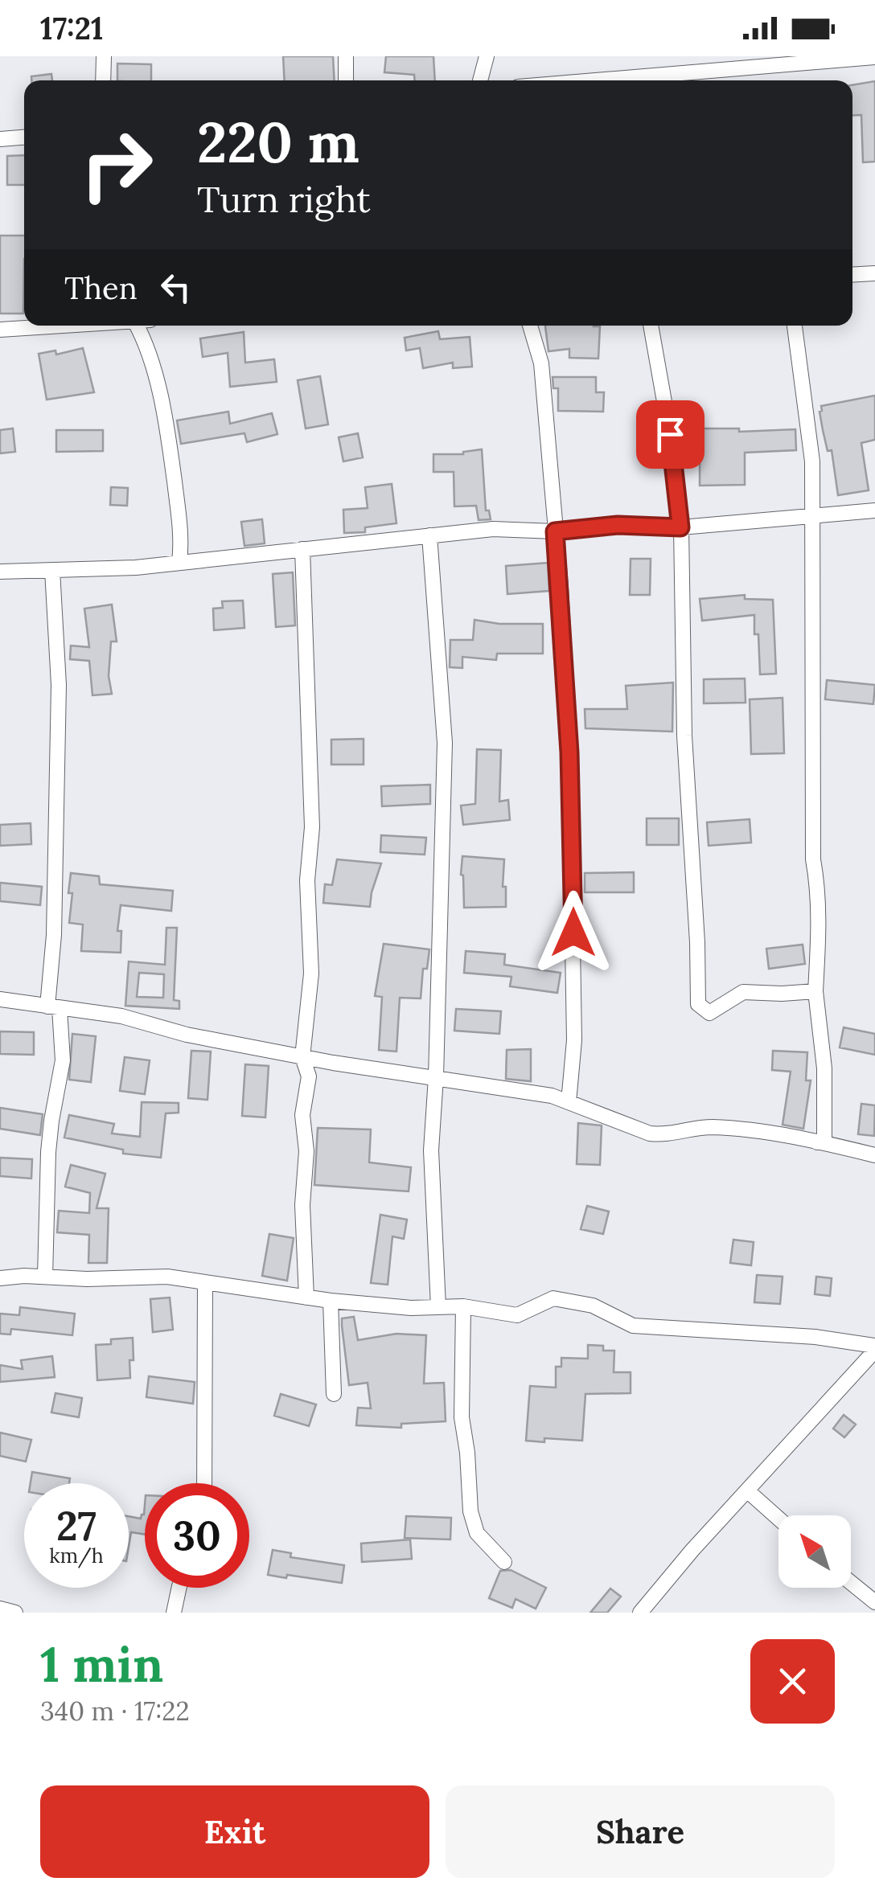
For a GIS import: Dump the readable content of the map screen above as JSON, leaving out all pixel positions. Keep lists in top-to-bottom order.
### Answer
{
  "north": "top left",
  "page": {
    "status": "17:21",
    "turn": ["220 m", "Turn right"],
    "then": "Then",
    "speed": "27 km/h",
    "limit": "30",
    "heading": ["1 min", "340 m · 17:22"],
    "buttons": ["Exit", "Share"]
  }
}
